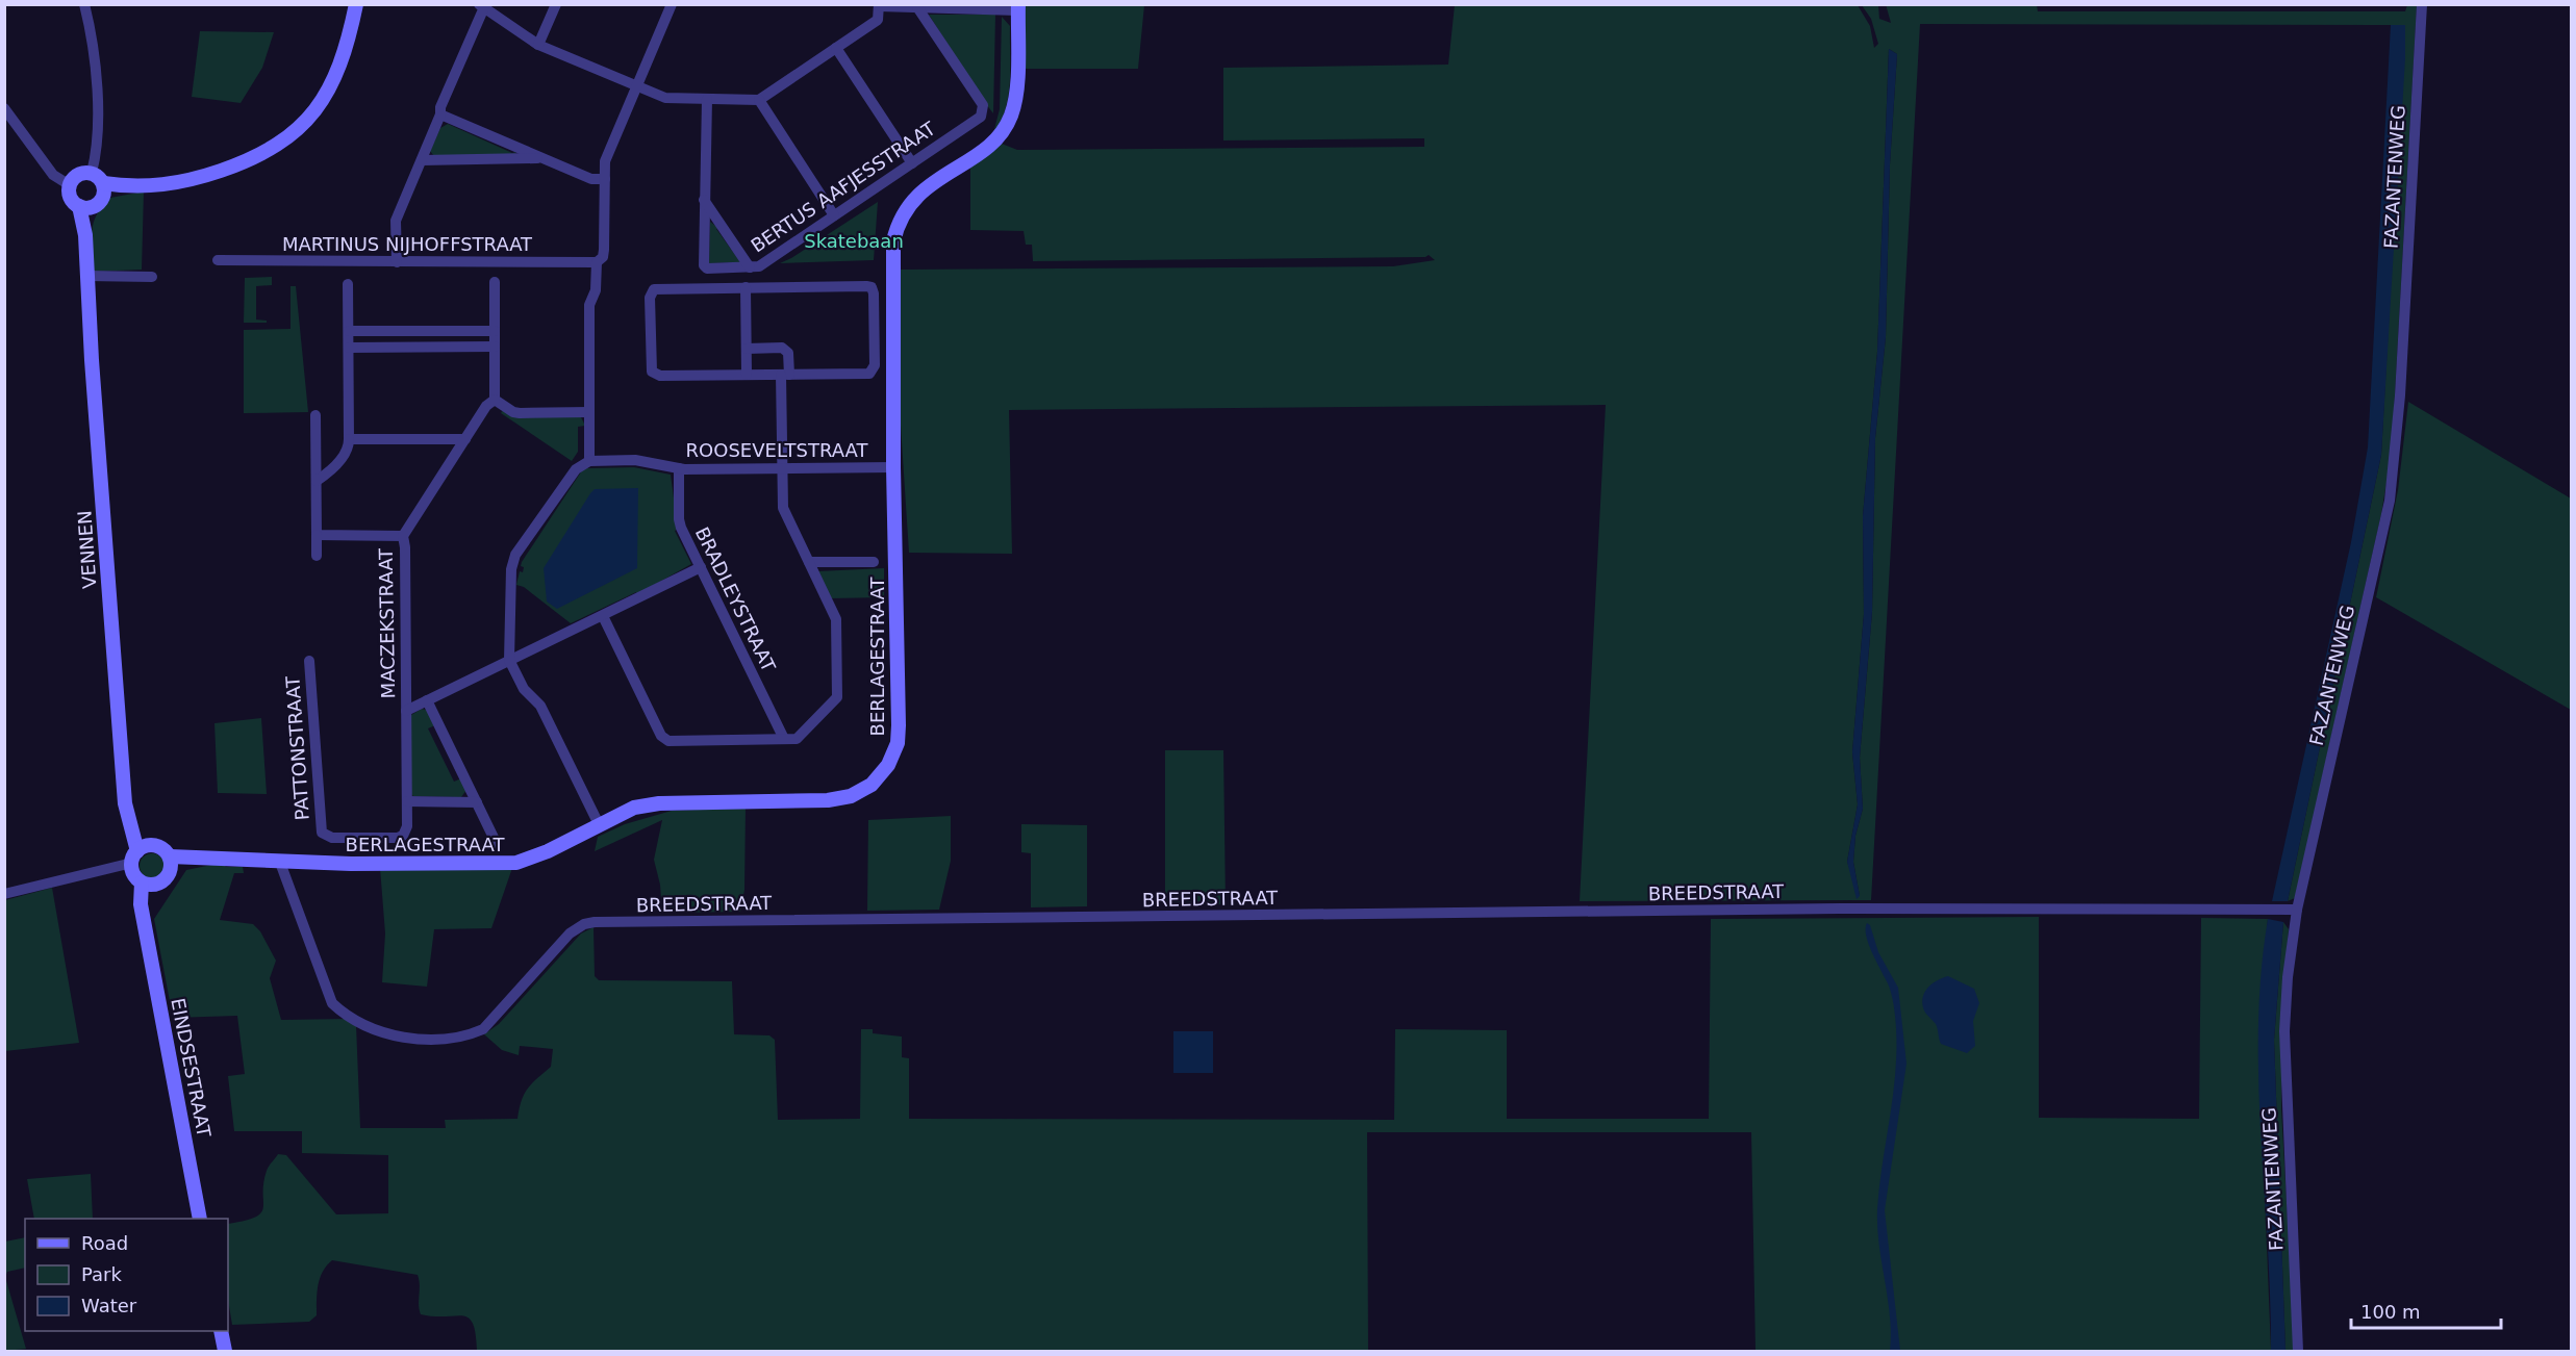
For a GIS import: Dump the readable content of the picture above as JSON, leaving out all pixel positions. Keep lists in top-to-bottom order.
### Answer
{
  "streets": {
    "street": [
      "FAZANTENWEG",
      "BERTUS AAFJESSTRAAT",
      "MARTINUS NIJHOFFSTRAAT",
      "ROOSEVELTSTRAAT",
      "VENNEN",
      "BRADLEYSTRAAT",
      "MACZEKSTRAAT",
      "BERLAGESTRAAT",
      "PATTONSTRAAT",
      "BREEDSTRAAT",
      "EINDSESTRAAT"
    ]
  },
  "crossings": [
    ["FAZANTENWEG", "BREEDSTRAAT"],
    ["ROOSEVELTSTRAAT", "BRADLEYSTRAAT"],
    ["ROOSEVELTSTRAAT", "BERLAGESTRAAT"],
    ["VENNEN", "BERLAGESTRAAT"],
    ["VENNEN", "EINDSESTRAAT"],
    ["MACZEKSTRAAT", "PATTONSTRAAT"],
    ["BERLAGESTRAAT", "BREEDSTRAAT"],
    ["BERLAGESTRAAT", "EINDSESTRAAT"]
  ],
  "parks": ["Skatebaan"],
  "legend": ["Road", "Park", "Water"],
  "scale_bar": "100 m"
}
